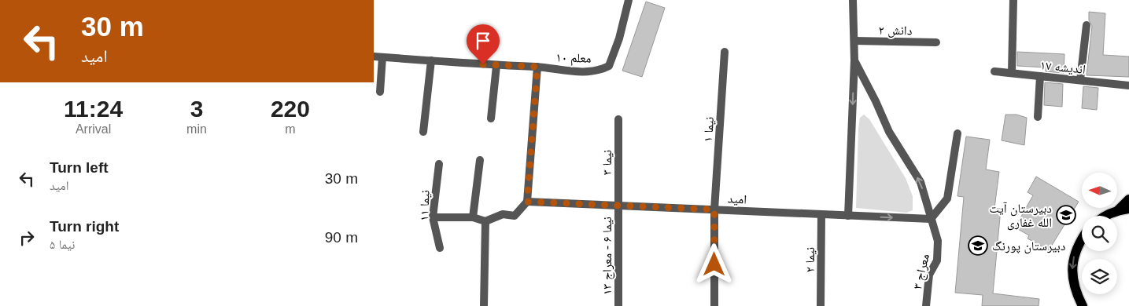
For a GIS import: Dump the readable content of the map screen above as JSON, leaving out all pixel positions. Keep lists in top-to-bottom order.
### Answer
{
  "streets": {
    "street": [
      "دانش ۲",
      "معلم ۱۰",
      "اندیشه ۱۷",
      "نیما ۱",
      "نیما ۳",
      "امید",
      "نیما ۱۱",
      "نیما ۶ - معراج ۱۳",
      "نیما ۲",
      "معراج ۳"
    ]
  },
  "crossings": [
    ["نیما ۱", "امید"],
    ["نیما ۳", "امید"],
    ["نیما ۳", "نیما ۶ - معراج ۱۳"],
    ["امید", "نیما ۶ - معراج ۱۳"],
    ["امید", "نیما ۲"],
    ["امید", "معراج ۳"]
  ],
  "one_way": ["معراج ۳"],
  "places": {
    "school or university": ["دبیرستان آیت الله غفاری", "دبیرستان پورنگ"]
  },
  "north": "left",
  "page": {
    "turn": ["30 m", "امید"],
    "eta": [
      "11:24",
      "Arrival",
      "3",
      "min",
      "220",
      "m"
    ],
    "list": [
      {
        "name": "Turn left",
        "note": "امید",
        "value": "30 m"
      },
      {
        "name": "Turn right",
        "note": "نیما ۵",
        "value": "90 m"
      }
    ]
  }
}
